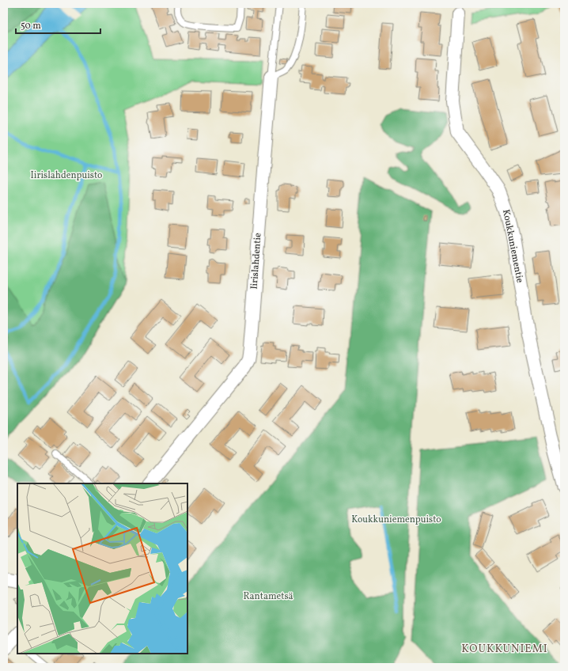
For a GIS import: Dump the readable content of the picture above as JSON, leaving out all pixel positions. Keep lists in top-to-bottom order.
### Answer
{
  "streets": {
    "street": ["Koukkuniementie", "Iirislahdentie"]
  },
  "districts": ["KOUKKUNIEMI"],
  "parks": ["Iirislahdenpuisto", "Koukkuniemenpuisto", "Rantametsä"],
  "scale_bar": "50 m"
}
